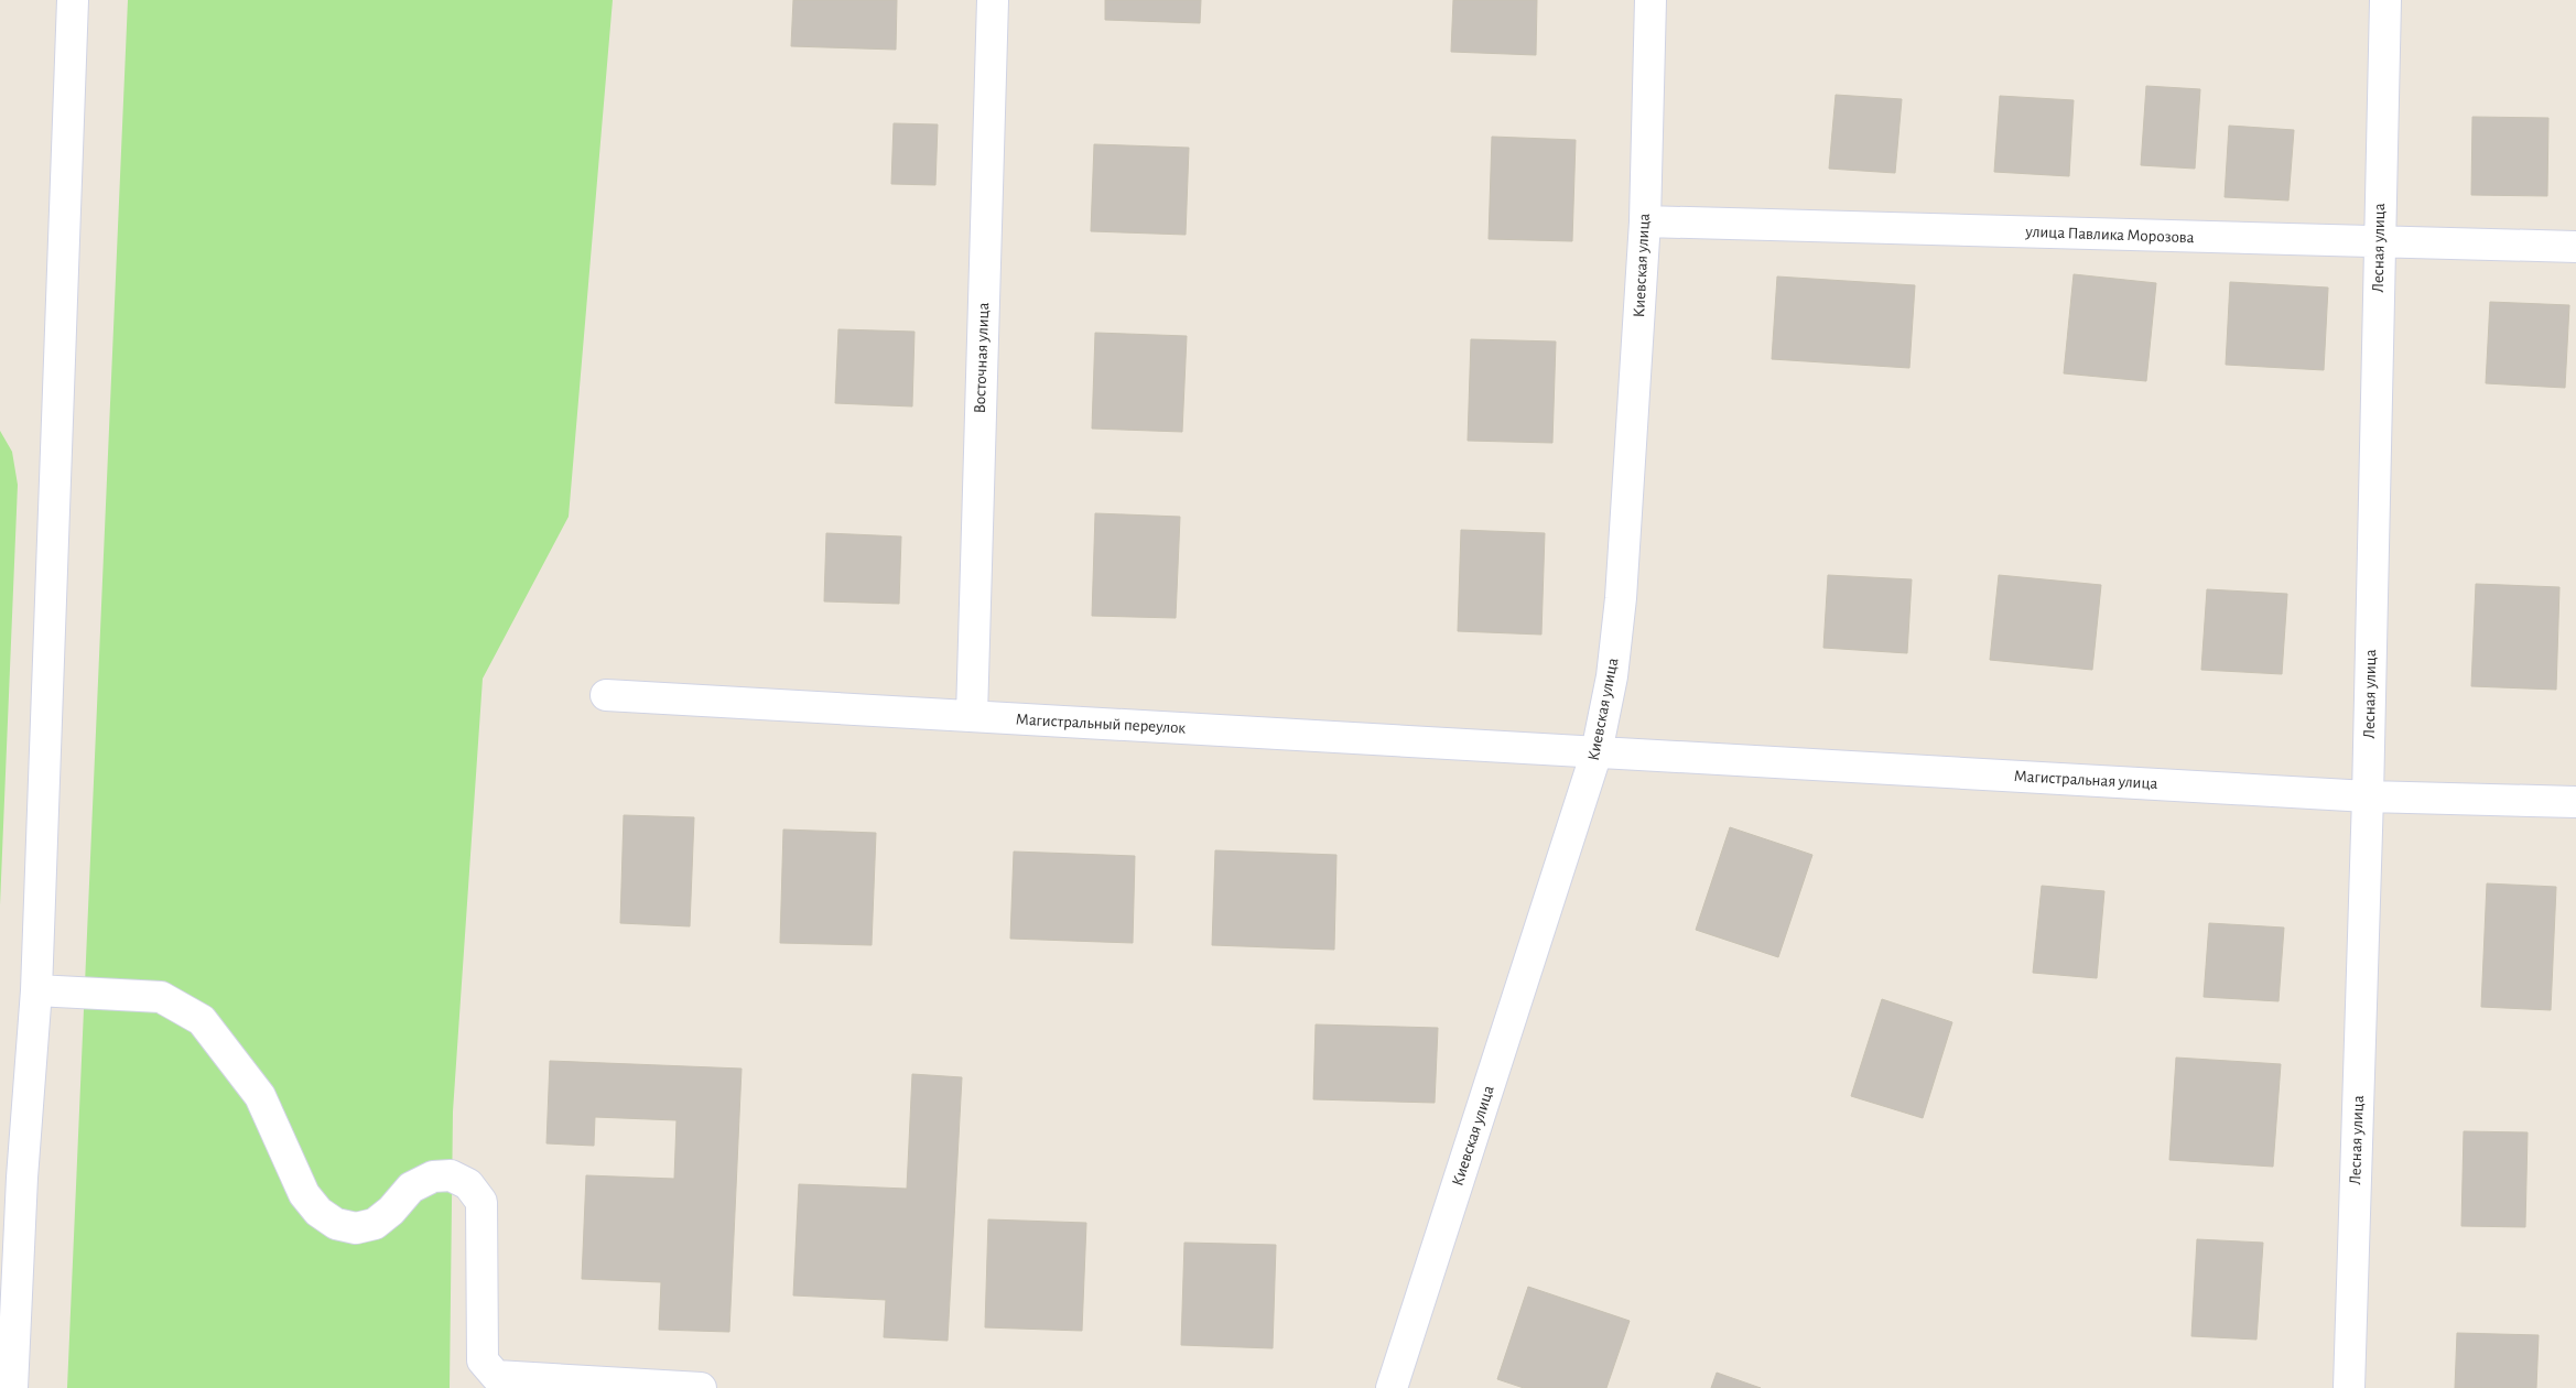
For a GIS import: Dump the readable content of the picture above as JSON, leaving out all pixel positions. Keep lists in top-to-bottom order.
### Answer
{
  "streets": {
    "street": [
      "улица Павлика Морозова",
      "Лесная улица",
      "Киевская улица",
      "Восточная улица",
      "Магистральный переулок",
      "Магистральная улица"
    ]
  },
  "crossings": [
    ["улица Павлика Морозова", "Лесная улица"],
    ["улица Павлика Морозова", "Киевская улица"],
    ["Лесная улица", "Магистральная улица"],
    ["Киевская улица", "Магистральный переулок"],
    ["Киевская улица", "Магистральная улица"],
    ["Восточная улица", "Магистральный переулок"],
    ["Магистральный переулок", "Магистральная улица"]
  ]
}
